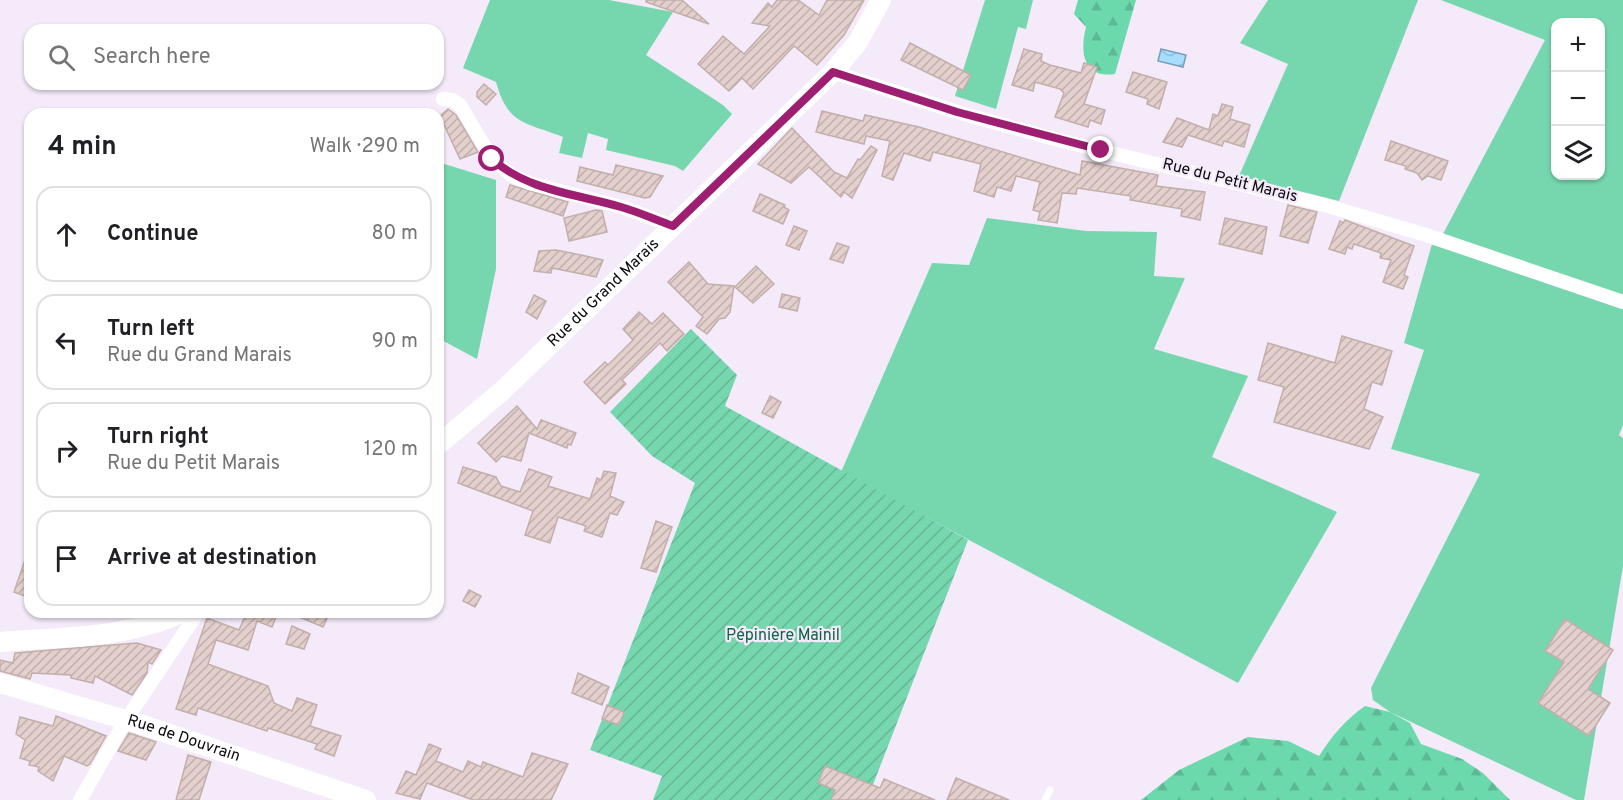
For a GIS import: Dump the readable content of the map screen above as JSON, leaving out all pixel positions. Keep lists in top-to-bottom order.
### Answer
{
  "streets": {
    "street": ["Rue du Petit Marais", "Rue du Grand Marais", "Rue de Douvrain"]
  },
  "crossings": [
    ["Rue du Petit Marais", "Rue du Grand Marais"]
  ],
  "parks": ["Pépinière Mainil"],
  "page": {
    "map_buttons": ["+", "−"],
    "search": "Search here",
    "heading": ["4 min", "Walk · 290 m"],
    "list": [
      ["Continue", "80 m"],
      ["Turn left", "Rue du Grand Marais", "90 m"],
      ["Turn right", "Rue du Petit Marais", "120 m"],
      "Arrive at destination"
    ]
  }
}
